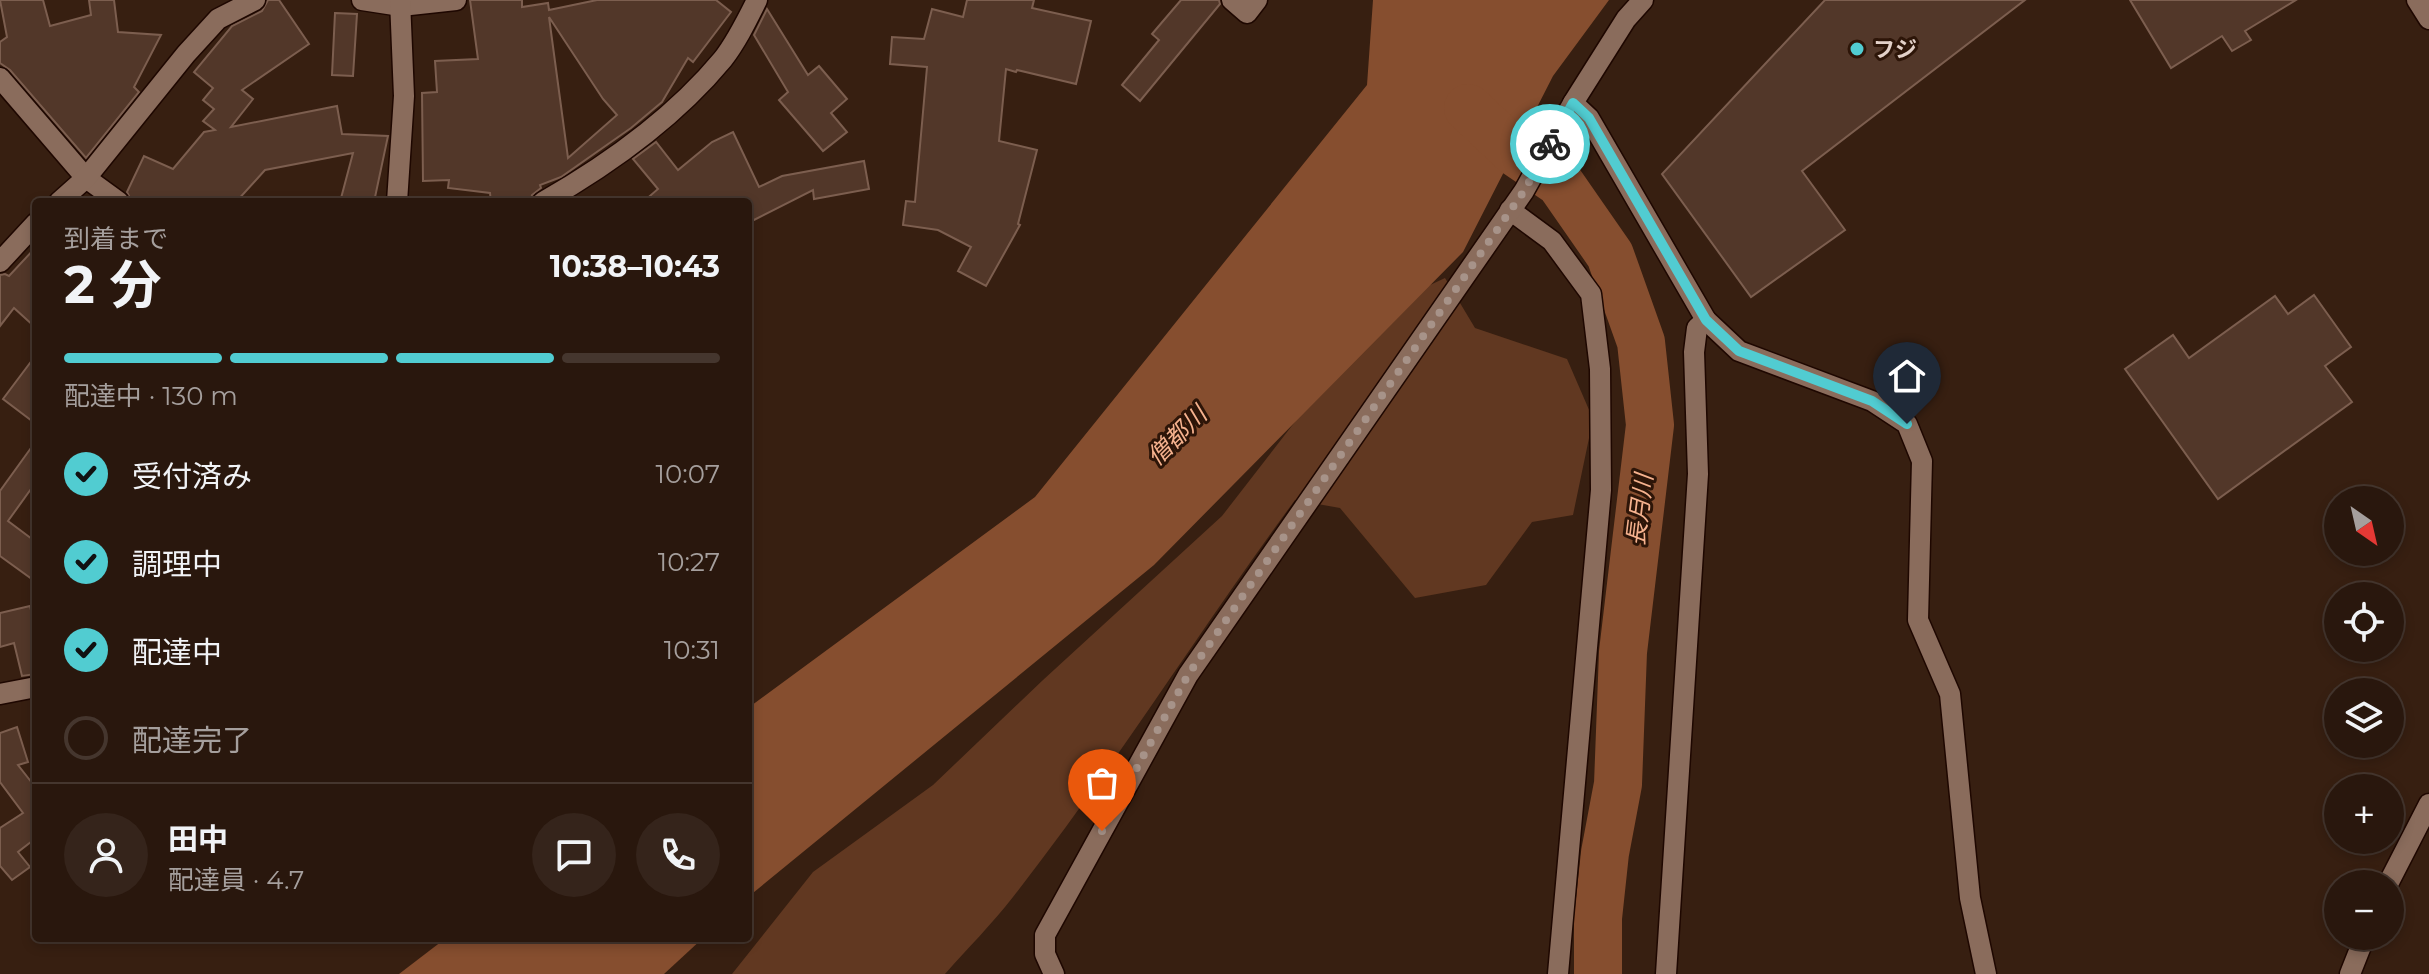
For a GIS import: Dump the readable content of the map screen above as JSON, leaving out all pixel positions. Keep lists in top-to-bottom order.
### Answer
{
  "water": ["僧都川", "長月川"],
  "places": ["フジ"],
  "north": "bottom right",
  "page": {
    "heading": ["2 分", "到着まで", "10:38–10:43"],
    "panel": ["田中", "配達員 · 4.7"],
    "bar": "配達中 · 130 m",
    "list": [
      ["受付済み", "10:07"],
      ["調理中", "10:27"],
      ["配達中", "10:31"],
      "配達完了"
    ],
    "map_buttons": ["+", "−"]
  }
}
